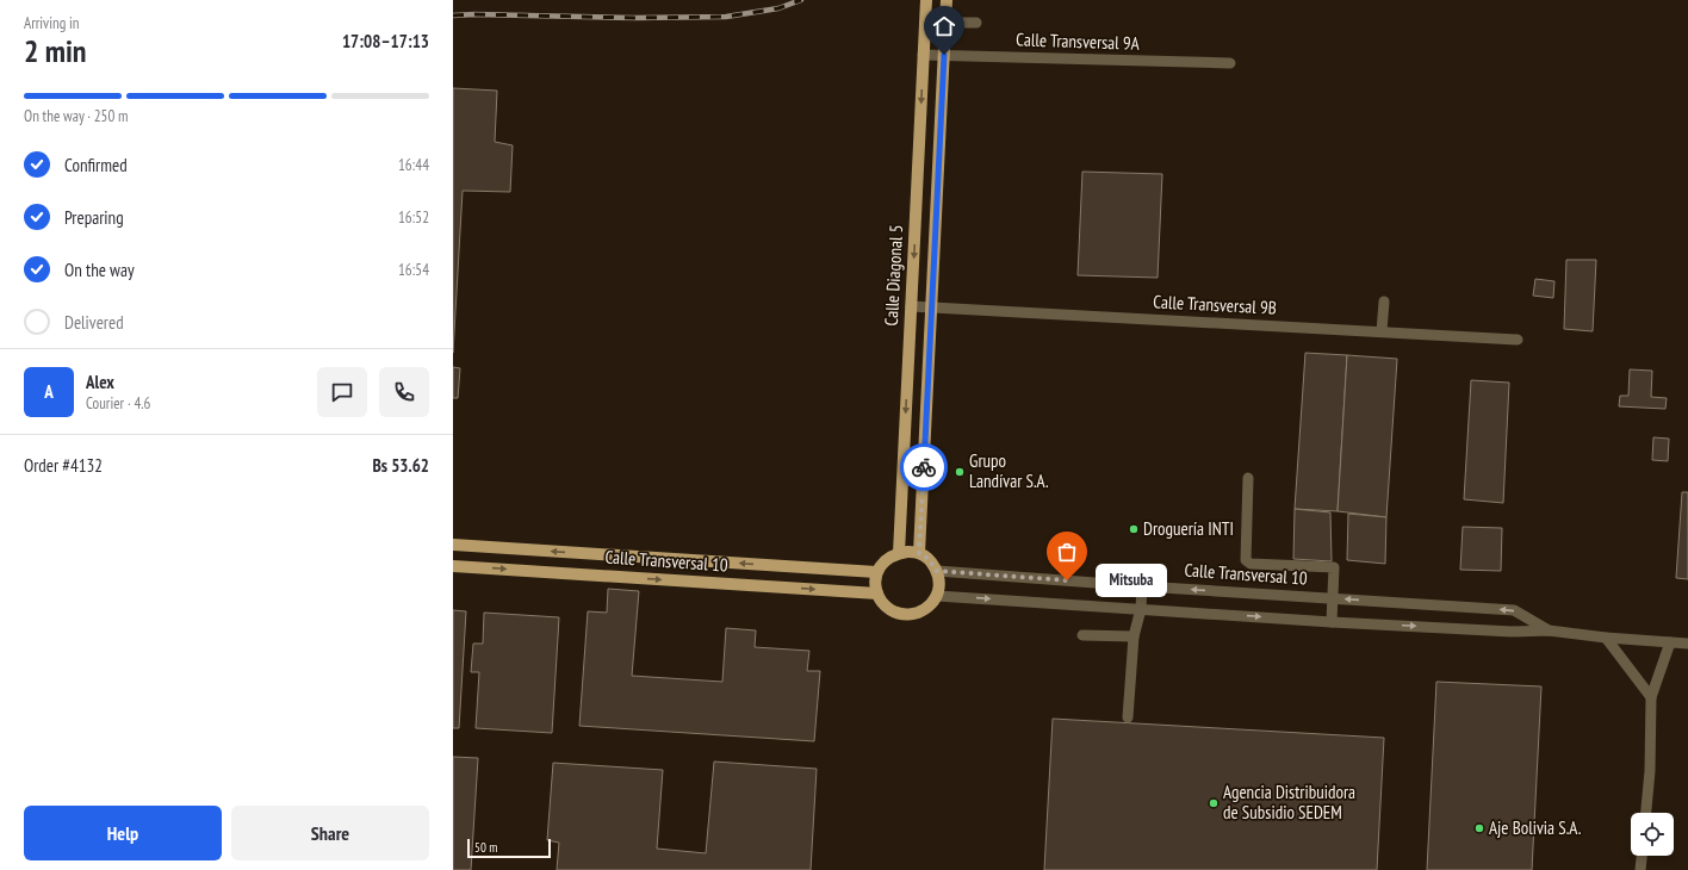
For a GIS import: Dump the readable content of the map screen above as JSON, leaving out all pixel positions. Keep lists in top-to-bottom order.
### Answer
{
  "streets": {
    "main road": ["Calle Diagonal 5", "Calle Transversal 10"],
    "street": ["Calle Transversal 9A", "Calle Transversal 9B"]
  },
  "crossings": [
    ["Calle Transversal 9A", "Calle Diagonal 5"],
    ["Calle Diagonal 5", "Calle Transversal 9B"],
    ["Calle Diagonal 5", "Calle Transversal 10"]
  ],
  "places": [
    "Grupo Landívar S.A.",
    "Droguería INTI",
    "Mitsuba",
    "Agencia Distribuidora de Subsidio SEDEM",
    "Aje Bolivia S.A."
  ],
  "scale_bar": "50 m",
  "page": {
    "heading": ["2 min", "Arriving in", "17:08–17:13"],
    "panel": [
      "Alex",
      "Courier · 4.6",
      "Order #4132",
      "Bs 53.62"
    ],
    "bar": "On the way · 250 m",
    "list": [
      ["Confirmed", "16:44"],
      ["Preparing", "16:52"],
      ["On the way", "16:54"],
      "Delivered"
    ],
    "round": "A",
    "bubble": "Mitsuba",
    "buttons": ["Help", "Share"],
    "scale": "50 m"
  }
}
